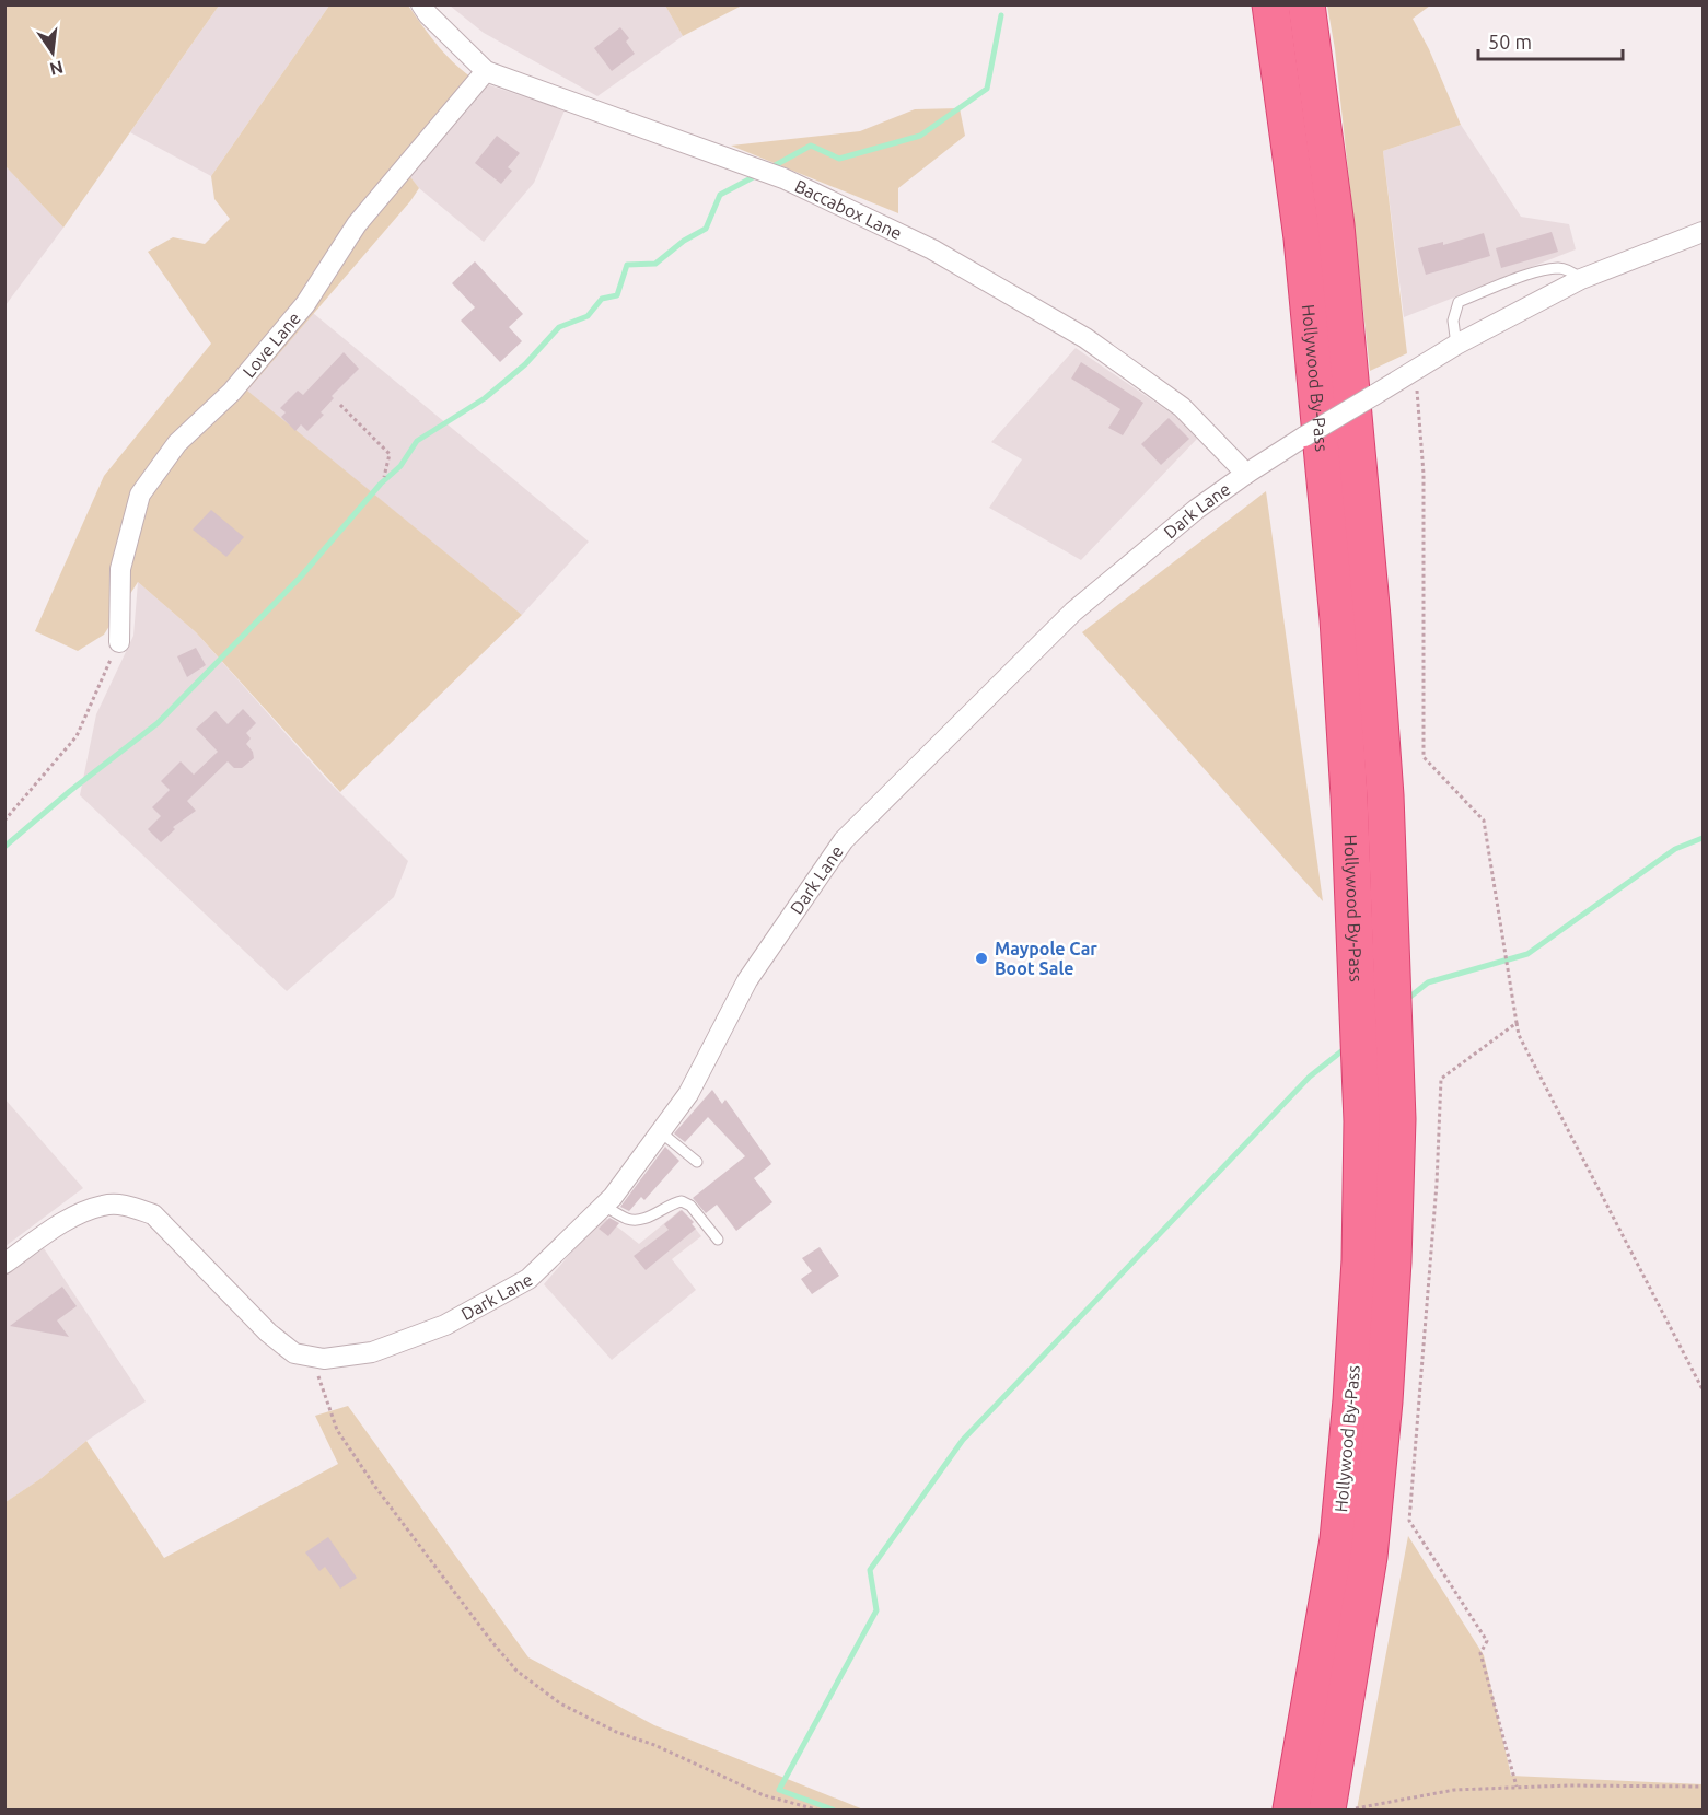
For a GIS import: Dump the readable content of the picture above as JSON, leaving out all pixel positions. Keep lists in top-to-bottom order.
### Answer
{
  "streets": {
    "highway": ["Hollywood By-Pass"],
    "street": ["Baccabox Lane", "Love Lane", "Dark Lane"]
  },
  "crossings": [
    ["Baccabox Lane", "Love Lane"],
    ["Baccabox Lane", "Dark Lane"]
  ],
  "places": ["Maypole Car Boot Sale"],
  "scale_bar": "50 m",
  "north": "bottom"
}
